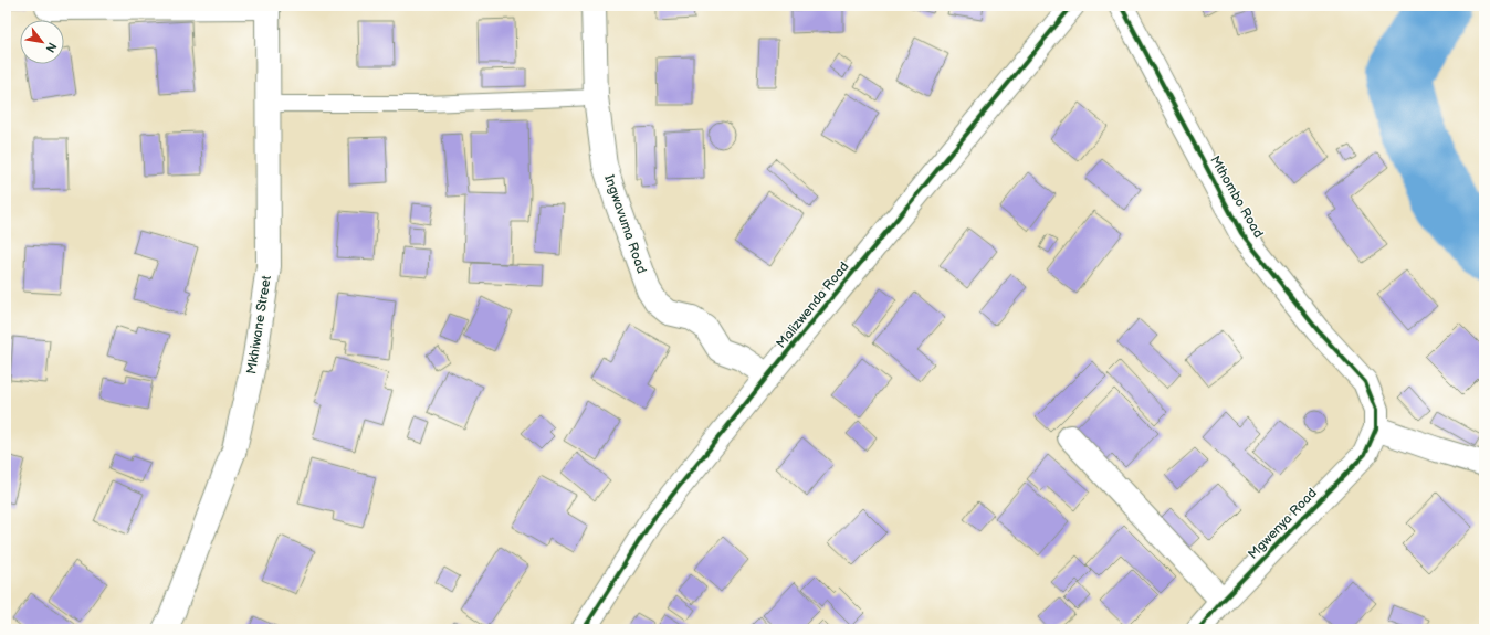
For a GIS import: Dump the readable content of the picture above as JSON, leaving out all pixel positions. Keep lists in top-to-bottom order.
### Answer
{
  "streets": {
    "street": [
      "Mthombo Road",
      "Ingwavuma Road",
      "Malizwenda Road",
      "Mkhiwane Street",
      "Mgwenya Road"
    ]
  },
  "crossings": [
    ["Mthombo Road", "Mgwenya Road"],
    ["Ingwavuma Road", "Malizwenda Road"]
  ],
  "north": "bottom right"
}
